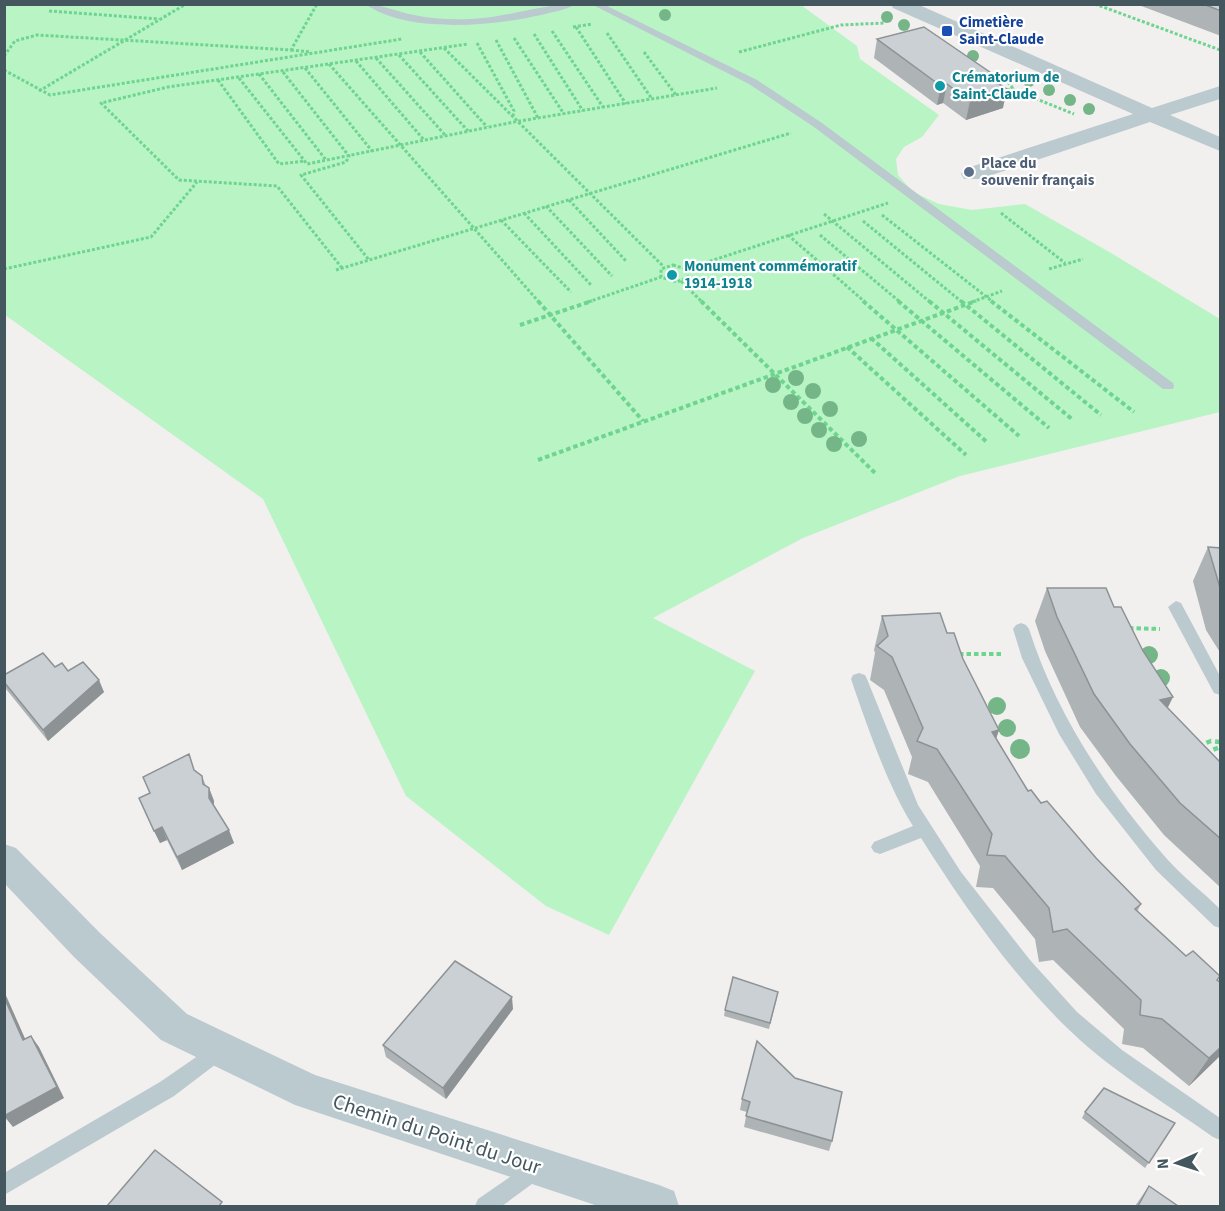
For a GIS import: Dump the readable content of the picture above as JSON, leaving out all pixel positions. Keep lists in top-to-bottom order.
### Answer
{
  "streets": {
    "street": ["Chemin du Point du Jour"]
  },
  "places": {
    "transit": ["Cimetière Saint-Claude"],
    "other": ["Crématorium de Saint-Claude", "Place du souvenir français", "Monument commémoratif 1914-1918"]
  },
  "north": "left"
}
